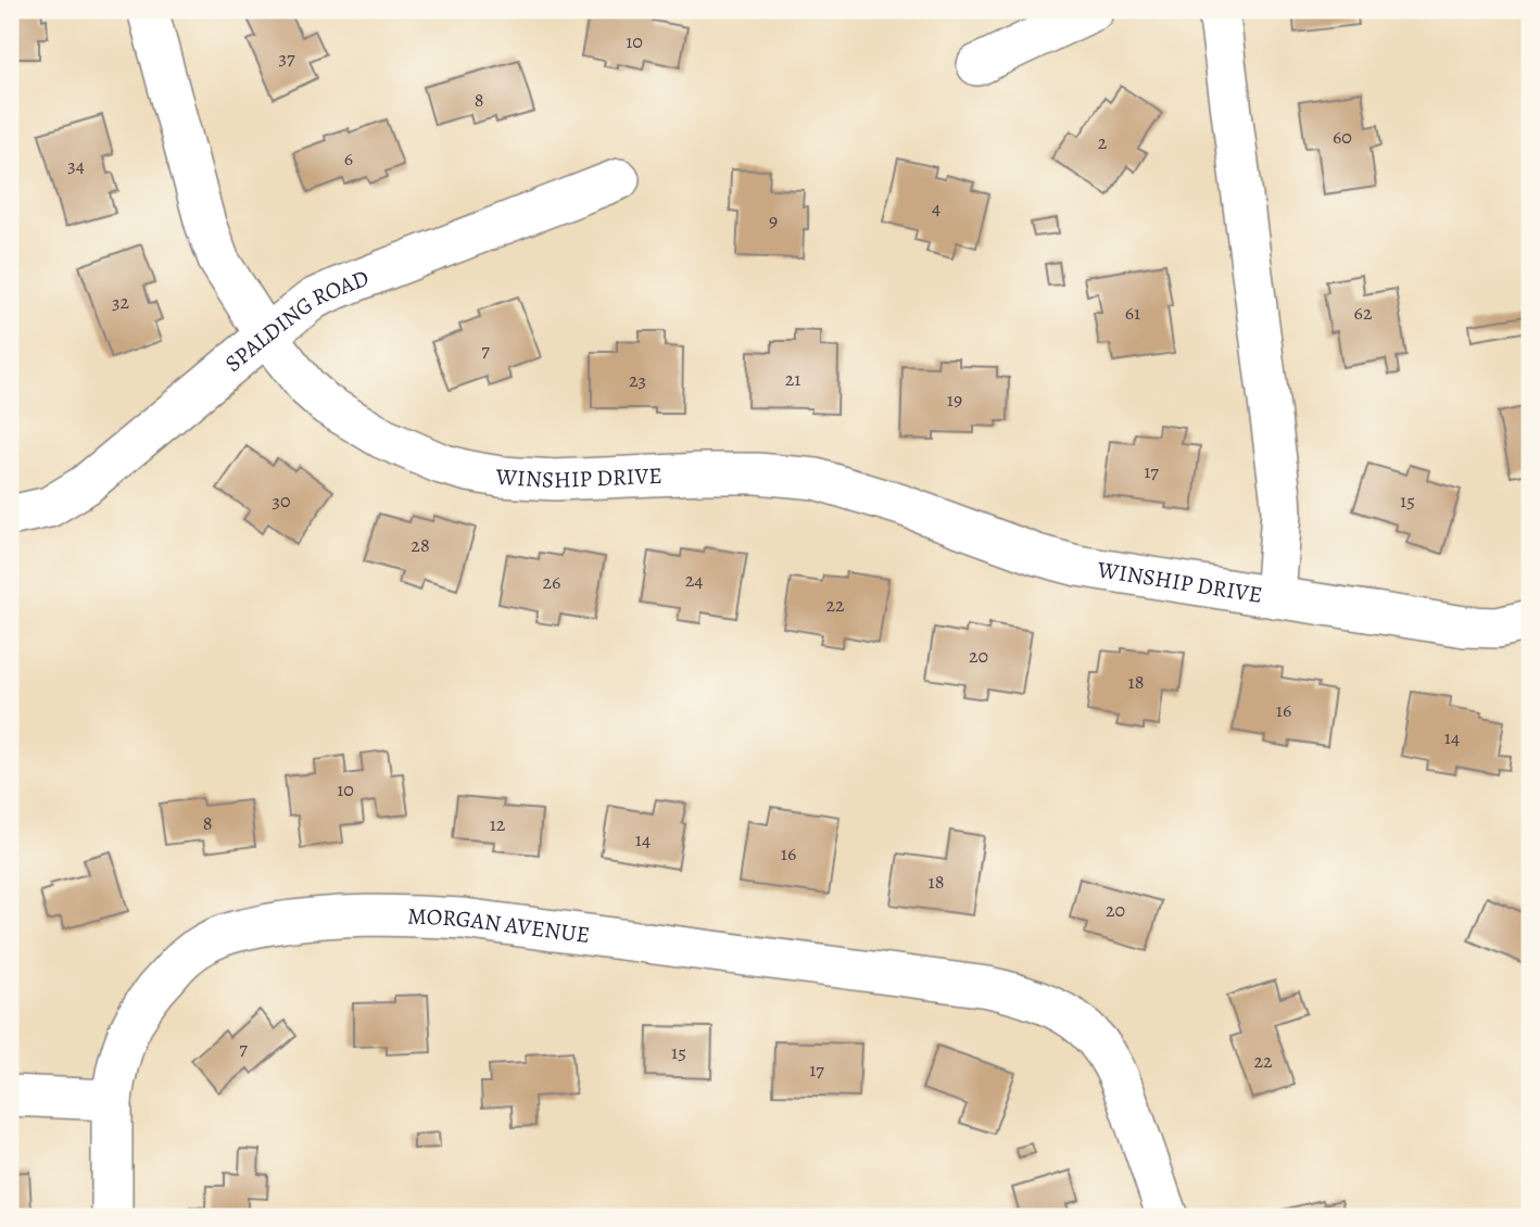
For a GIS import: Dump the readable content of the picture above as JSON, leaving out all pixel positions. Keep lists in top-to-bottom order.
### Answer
{
  "streets": {
    "street": ["SPALDING ROAD", "WINSHIP DRIVE", "MORGAN AVENUE"]
  },
  "crossings": [
    ["SPALDING ROAD", "WINSHIP DRIVE"]
  ],
  "house_numbers": [
    "10",
    "37",
    "8",
    "60",
    "2",
    "6",
    "34",
    "4",
    "9",
    "32",
    "61",
    "62",
    "7",
    "21",
    "23",
    "19",
    "17",
    "30",
    "15",
    "28",
    "24",
    "26",
    "22",
    "20",
    "18",
    "16",
    "14",
    "10",
    "8",
    "12",
    "14",
    "16",
    "18",
    "20",
    "7",
    "15",
    "22",
    "17"
  ]
}
